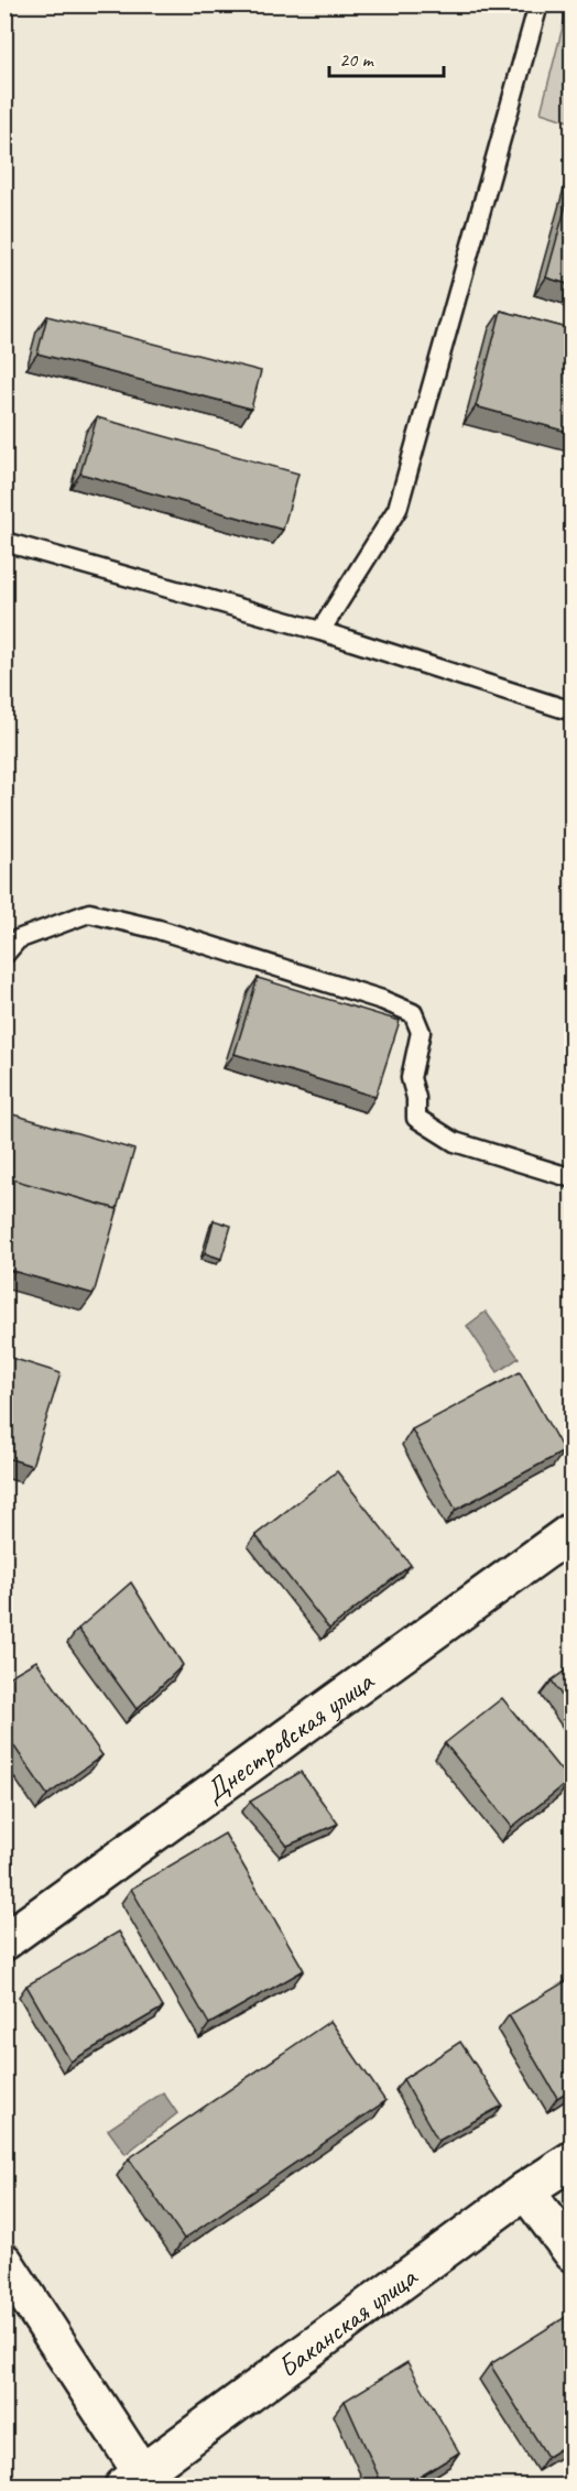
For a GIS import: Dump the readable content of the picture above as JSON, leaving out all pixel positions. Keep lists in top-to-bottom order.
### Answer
{
  "streets": {
    "street": ["Днестровская улица", "Баканская улица"]
  },
  "scale_bar": "20 m"
}
